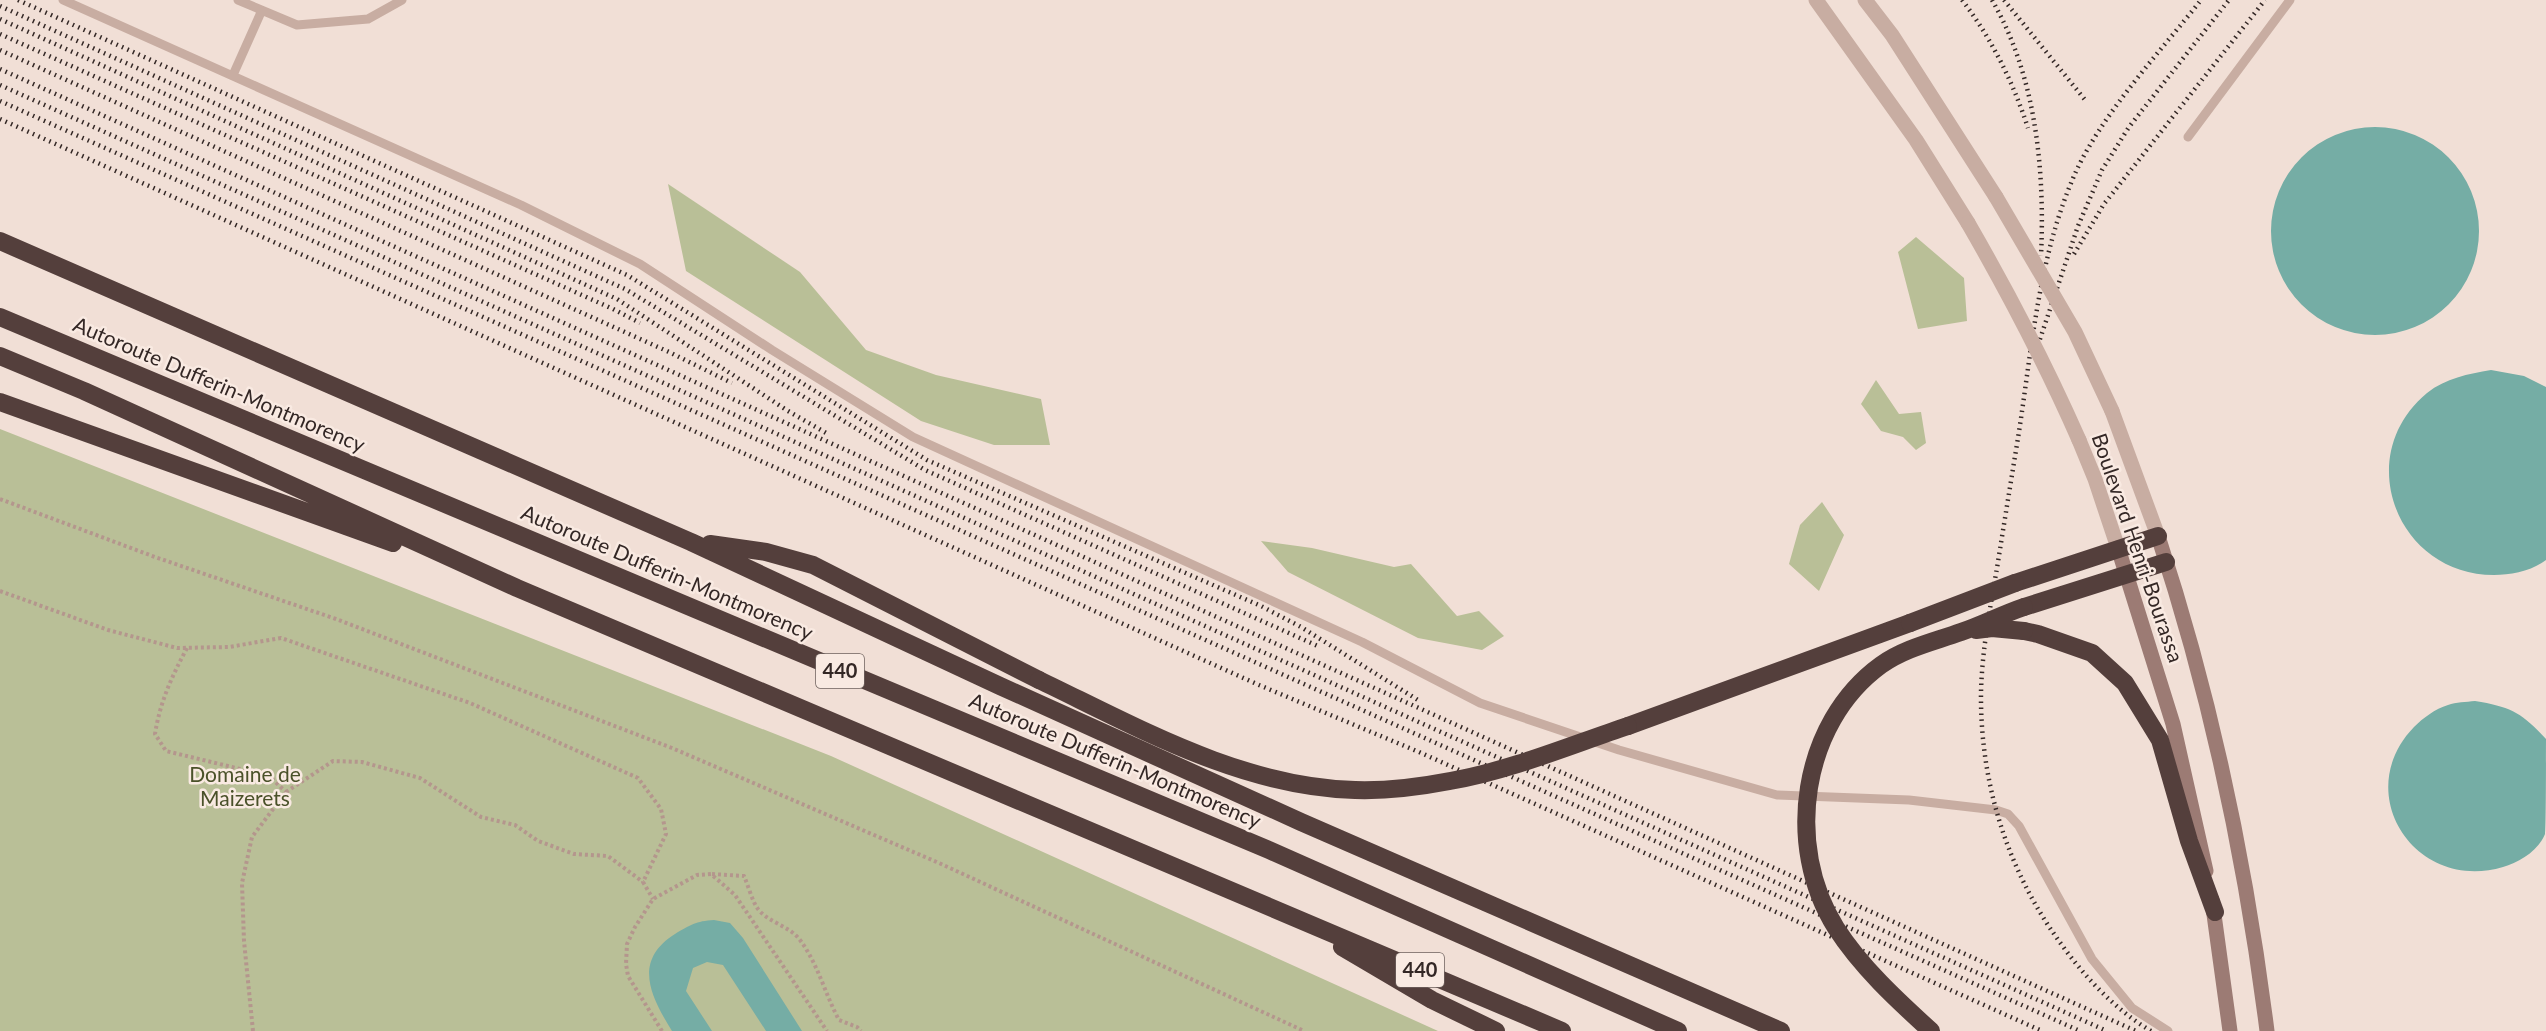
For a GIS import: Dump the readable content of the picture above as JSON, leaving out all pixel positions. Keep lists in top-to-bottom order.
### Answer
{
  "streets": {
    "highway": ["Autoroute Dufferin-Montmorency", "440"],
    "main road": ["Boulevard Henri-Bourassa"]
  },
  "parks": ["Domaine de Maizerets"]
}
